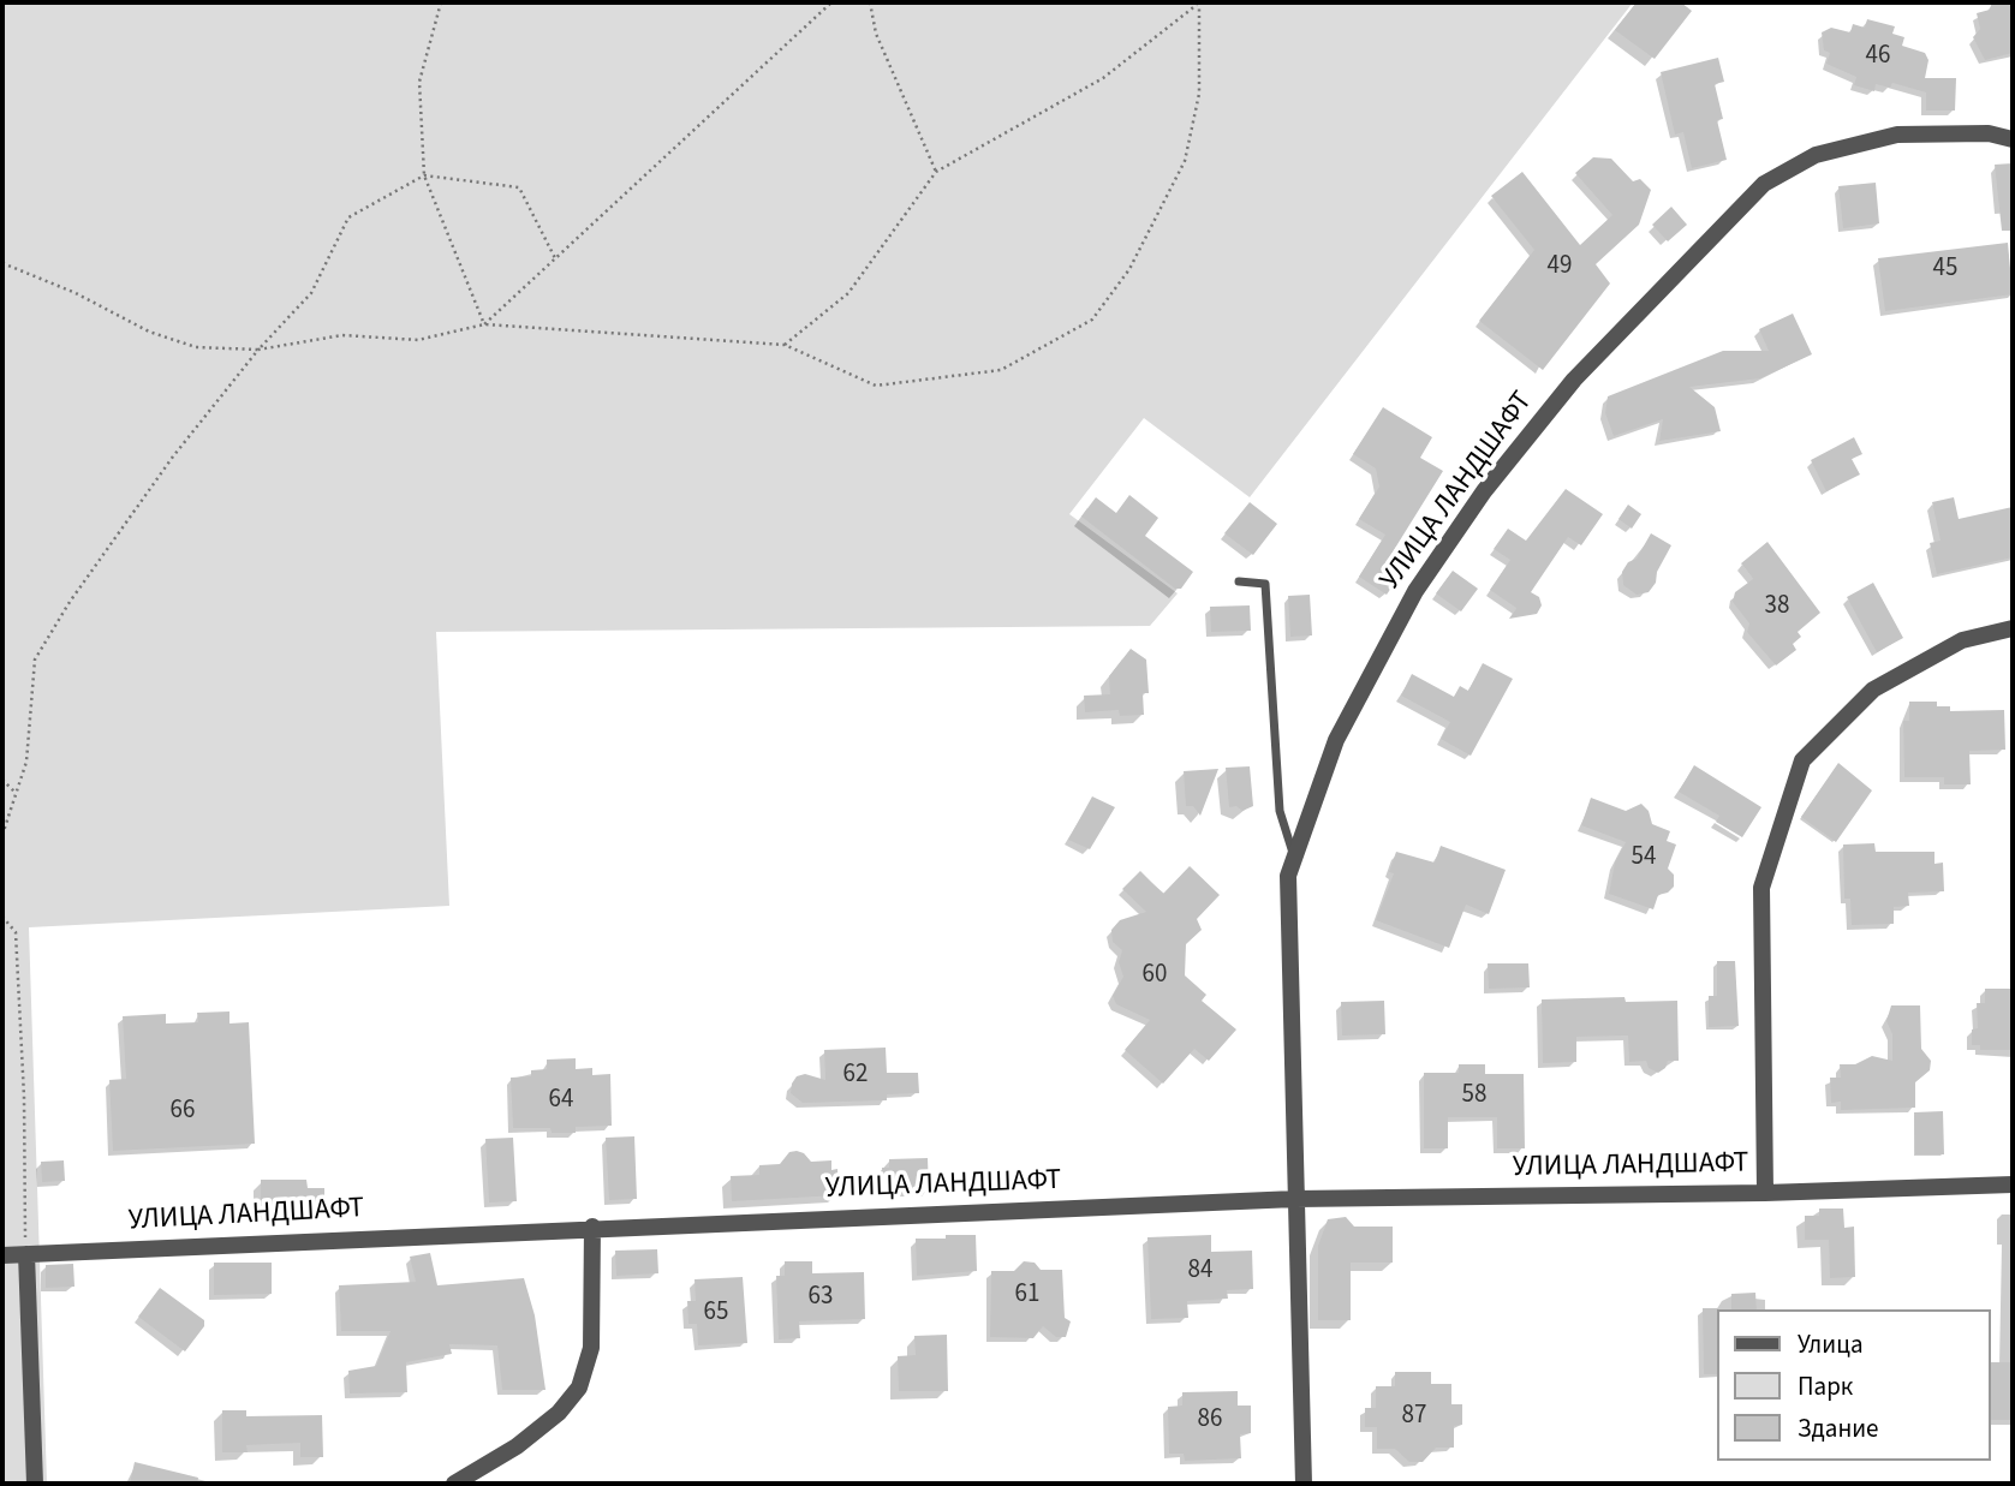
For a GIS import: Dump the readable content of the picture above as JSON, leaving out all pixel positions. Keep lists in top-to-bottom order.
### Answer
{
  "streets": {
    "street": ["УЛИЦА ЛАНДШАФТ"]
  },
  "house_numbers": [
    "46",
    "49",
    "45",
    "38",
    "54",
    "60",
    "62",
    "58",
    "64",
    "66",
    "84",
    "61",
    "63",
    "65",
    "87",
    "86"
  ],
  "legend": ["Улица", "Парк", "Здание"]
}
